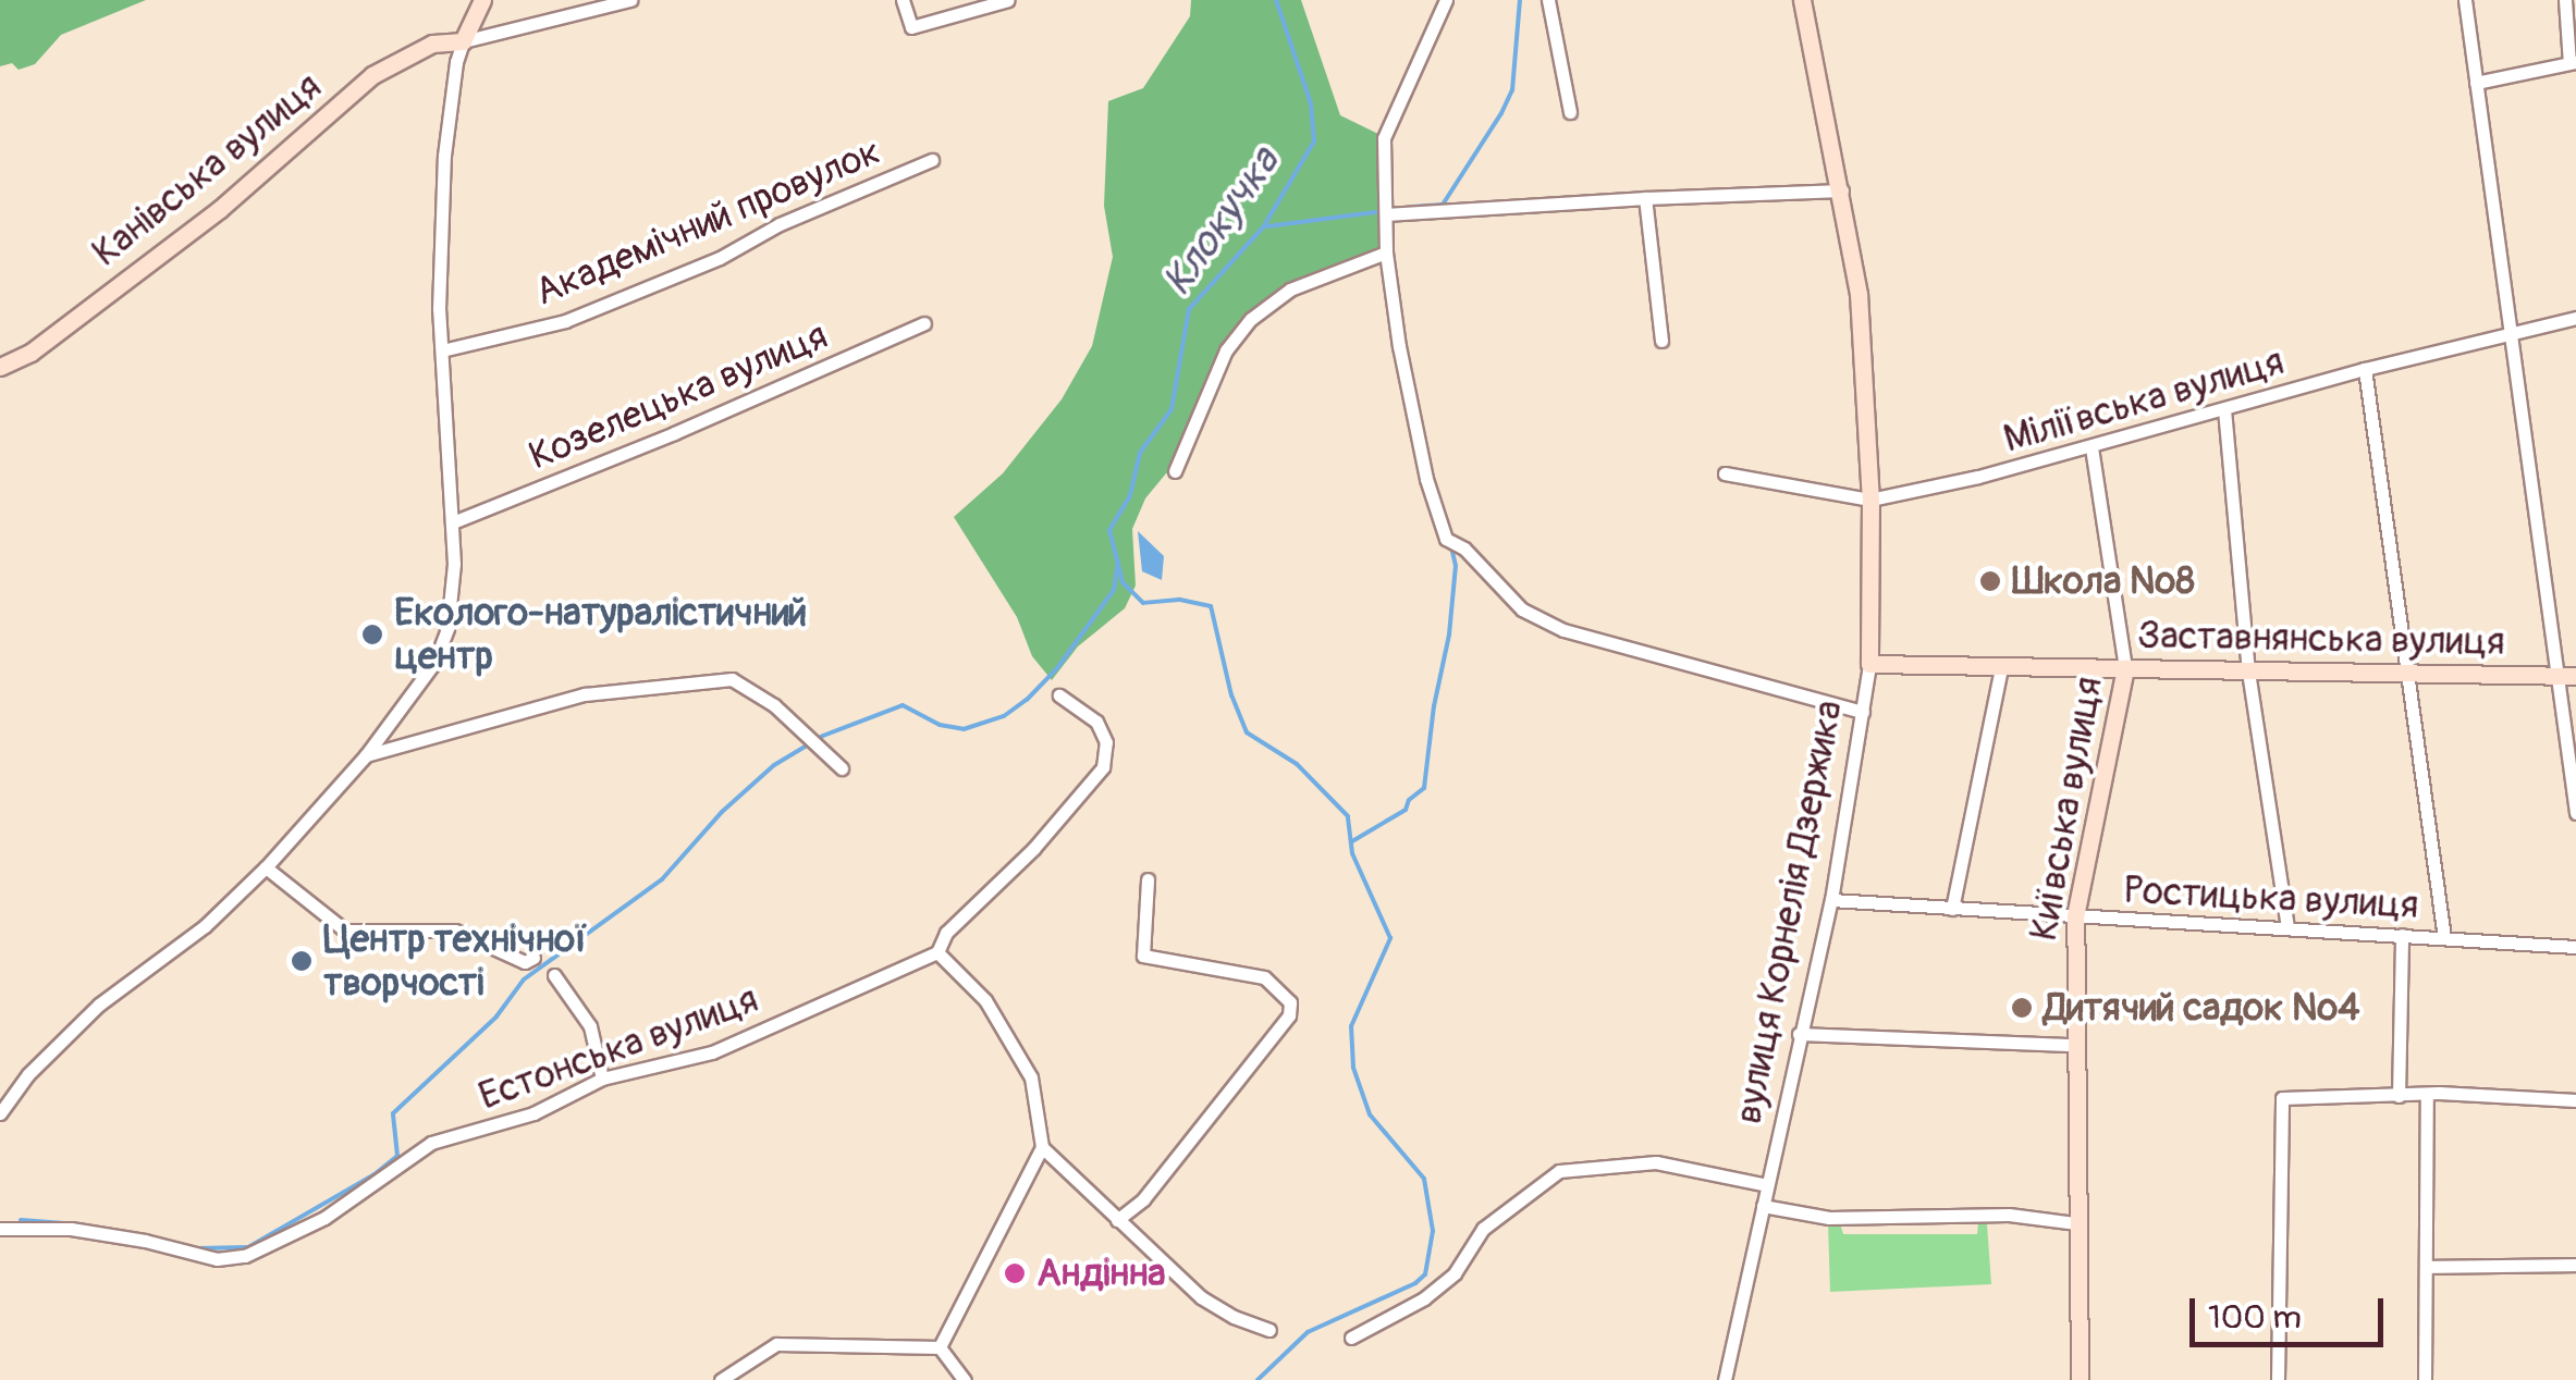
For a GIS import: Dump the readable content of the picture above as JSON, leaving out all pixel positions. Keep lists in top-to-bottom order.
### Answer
{
  "streets": {
    "street": [
      "Канівська вулиця",
      "Академічний провулок",
      "Козелецька вулиця",
      "Міліївська вулиця",
      "Заставнянська вулиця",
      "Київська вулиця",
      "Ростицька вулиця",
      "вулиця Корнелія Дзержика",
      "Естонська вулиця"
    ]
  },
  "crossings": [
    ["Міліївська вулиця", "Київська вулиця"],
    ["Міліївська вулиця", "вулиця Корнелія Дзержика"],
    ["Заставнянська вулиця", "Київська вулиця"],
    ["Заставнянська вулиця", "вулиця Корнелія Дзержика"],
    ["Київська вулиця", "Ростицька вулиця"],
    ["Ростицька вулиця", "вулиця Корнелія Дзержика"]
  ],
  "water": ["Клокучка"],
  "places": [
    "Школа №8",
    "Еколого-натуралістичний центр",
    "Центр технічної творчості",
    "Дитячий садок №4",
    "Андінна"
  ],
  "scale_bar": "100 m"
}
